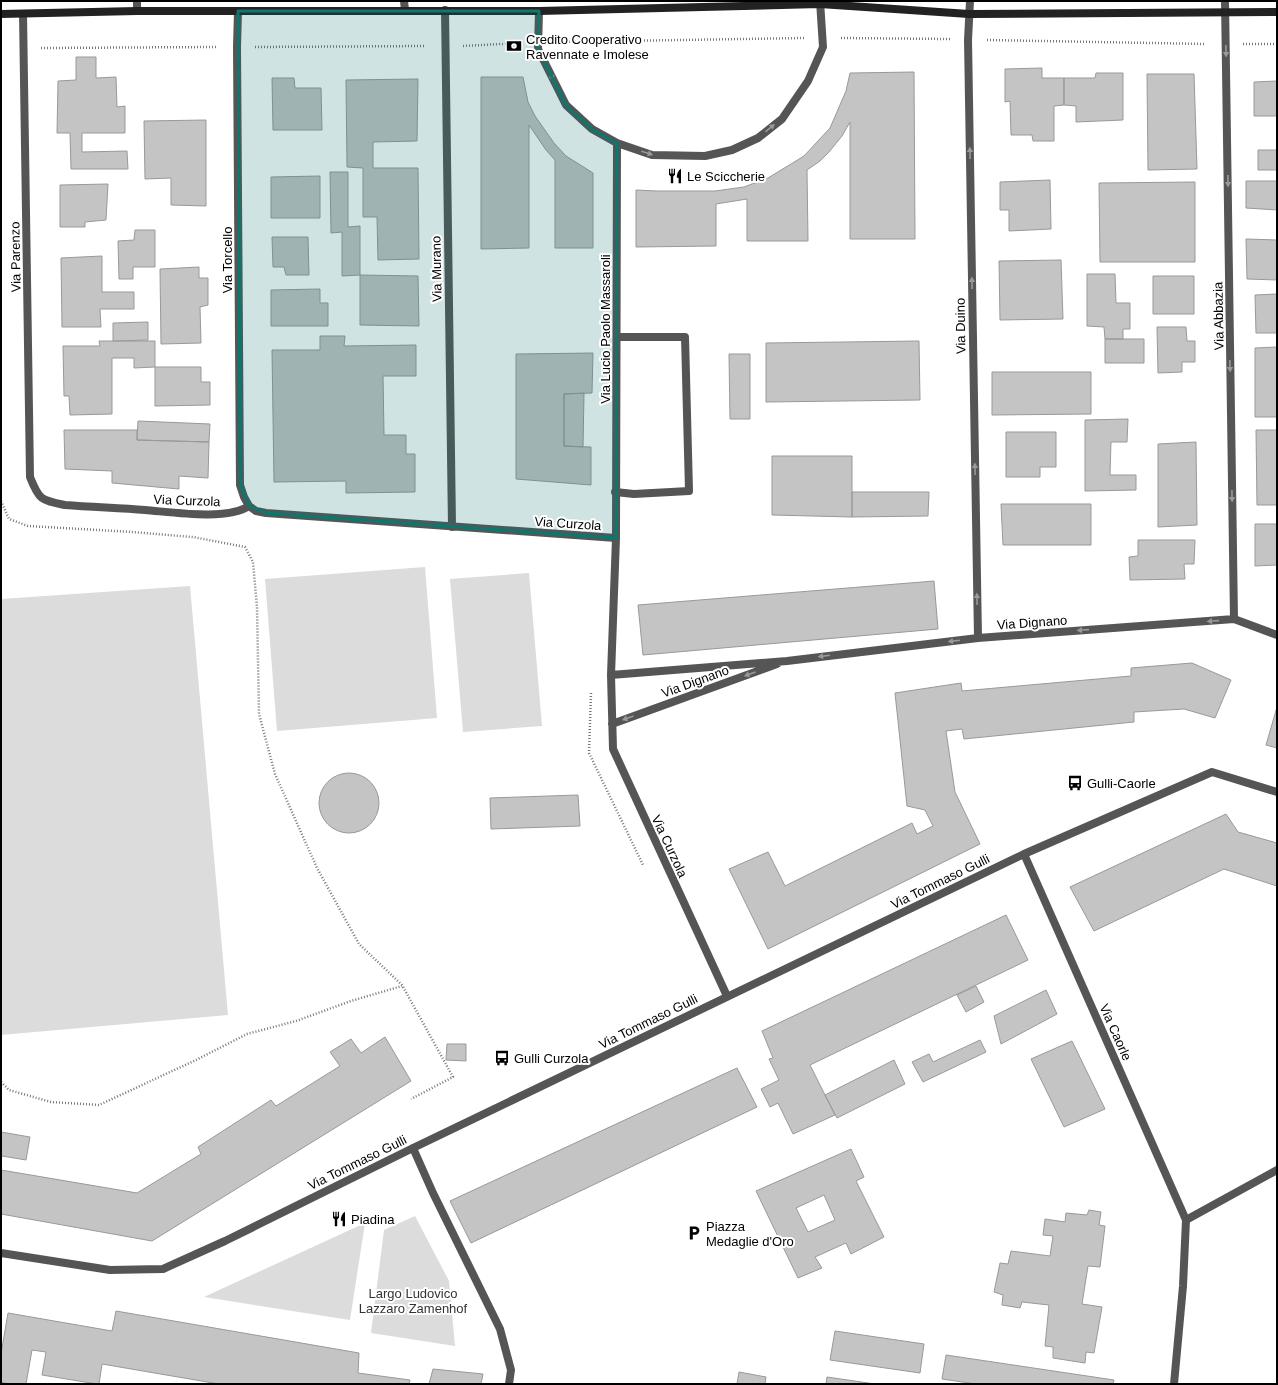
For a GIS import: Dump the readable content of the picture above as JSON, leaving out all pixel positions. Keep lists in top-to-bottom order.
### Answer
{
  "streets": {
    "street": [
      "Via Parenzo",
      "Via Torcello",
      "Via Murano",
      "Via Abbazia",
      "Via Duino",
      "Via Lucio Paolo Massaroli",
      "Via Curzola",
      "Via Dignano",
      "Via Tommaso Gulli",
      "Via Caorle"
    ]
  },
  "crossings": [
    ["Via Parenzo", "Via Curzola"],
    ["Via Torcello", "Via Curzola"],
    ["Via Murano", "Via Curzola"],
    ["Via Abbazia", "Via Dignano"],
    ["Via Duino", "Via Dignano"],
    ["Via Lucio Paolo Massaroli", "Via Curzola"],
    ["Via Curzola", "Via Dignano"],
    ["Via Curzola", "Via Tommaso Gulli"],
    ["Via Tommaso Gulli", "Via Caorle"]
  ],
  "one_way": ["Via Abbazia", "Via Duino", "Via Dignano"],
  "parks": ["Largo Ludovico Lazzaro Zamenhof"],
  "places": {
    "bank": ["Credito Cooperativo Ravennate e Imolese"],
    "restaurant": ["Le Sciccherie", "Piadina"],
    "bus stop": ["Gulli-Caorle", "Gulli Curzola"],
    "parking": ["Piazza Medaglie d'Oro"]
  }
}
